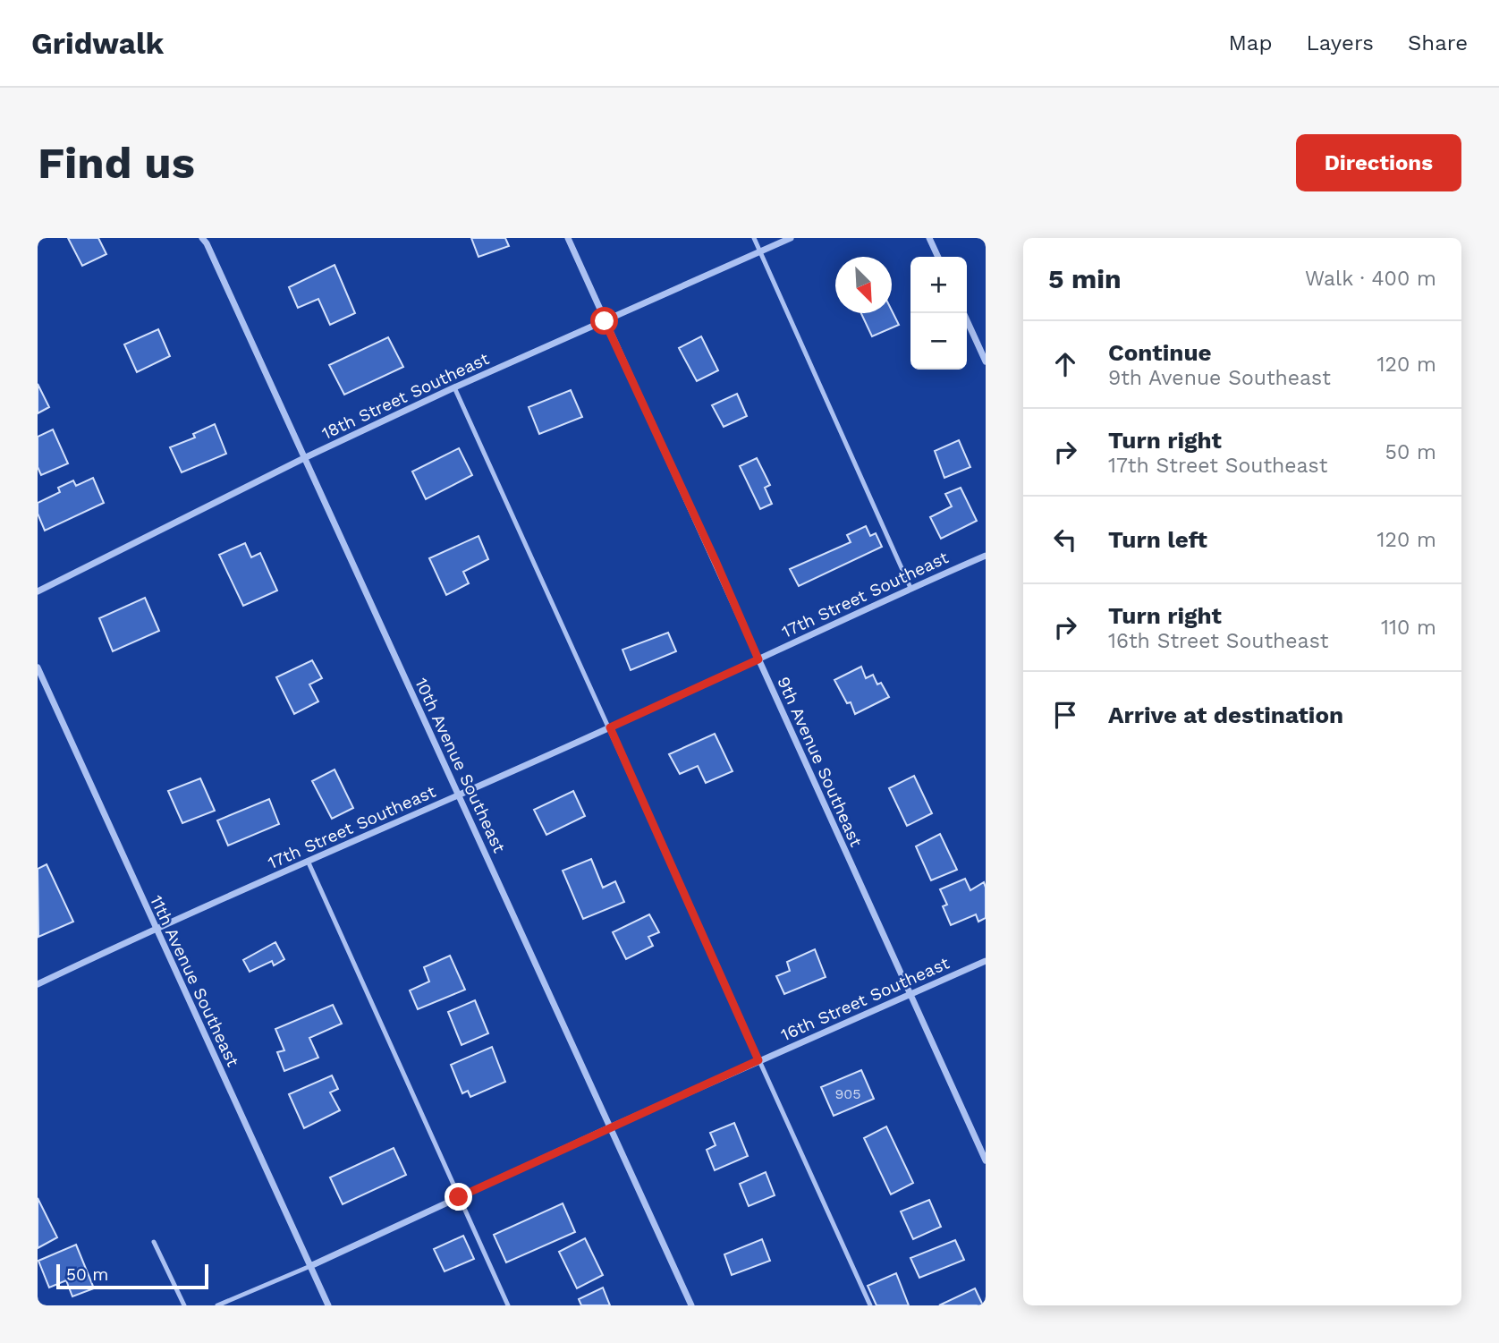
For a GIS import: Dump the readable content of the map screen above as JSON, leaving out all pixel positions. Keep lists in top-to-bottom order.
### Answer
{
  "streets": {
    "street": [
      "18th Street Southeast",
      "17th Street Southeast",
      "9th Avenue Southeast",
      "10th Avenue Southeast",
      "11th Avenue Southeast",
      "16th Street Southeast"
    ]
  },
  "crossings": [
    ["18th Street Southeast", "9th Avenue Southeast"],
    ["18th Street Southeast", "10th Avenue Southeast"],
    ["17th Street Southeast", "9th Avenue Southeast"],
    ["17th Street Southeast", "10th Avenue Southeast"],
    ["17th Street Southeast", "11th Avenue Southeast"],
    ["9th Avenue Southeast", "16th Street Southeast"],
    ["10th Avenue Southeast", "16th Street Southeast"],
    ["11th Avenue Southeast", "16th Street Southeast"]
  ],
  "house_numbers": ["905"],
  "scale_bar": "50 m",
  "north": "bottom right",
  "page": {
    "header": "Gridwalk",
    "nav": ["Map", "Layers", "Share"],
    "buttons": "Directions",
    "title": "Find us",
    "heading": ["5 min", "Walk · 400 m"],
    "map_buttons": ["+", "−"],
    "list": [
      ["Continue", "9th Avenue Southeast", "120 m"],
      ["Turn right", "17th Street Southeast", "50 m"],
      ["Turn left", "120 m"],
      ["Turn right", "16th Street Southeast", "110 m"],
      "Arrive at destination"
    ],
    "scale": "50 m"
  }
}
